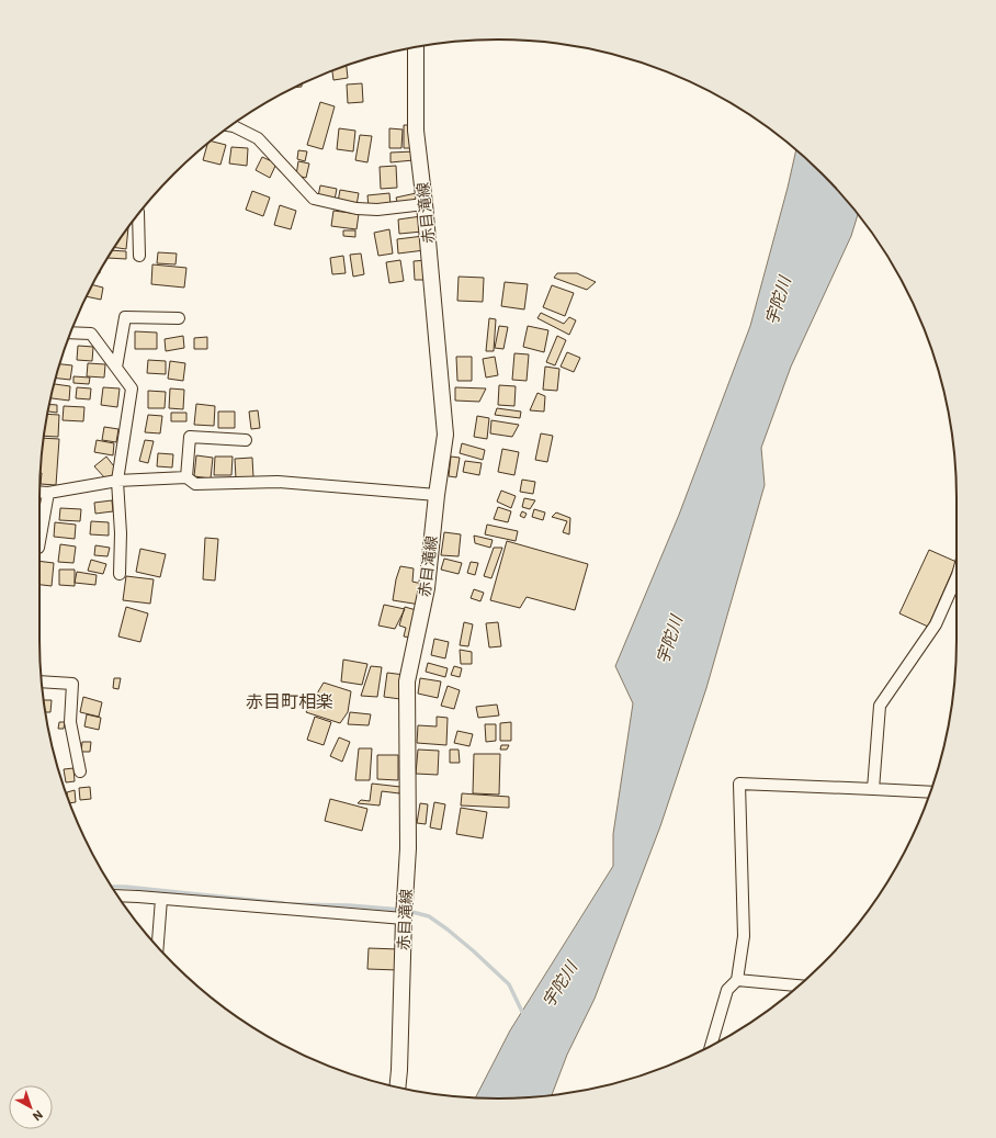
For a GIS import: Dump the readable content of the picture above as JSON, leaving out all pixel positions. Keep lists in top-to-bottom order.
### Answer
{
  "streets": {
    "main road": ["赤目滝線"]
  },
  "districts": ["赤目町相楽"],
  "water": ["宇陀川"],
  "north": "bottom right"
}
